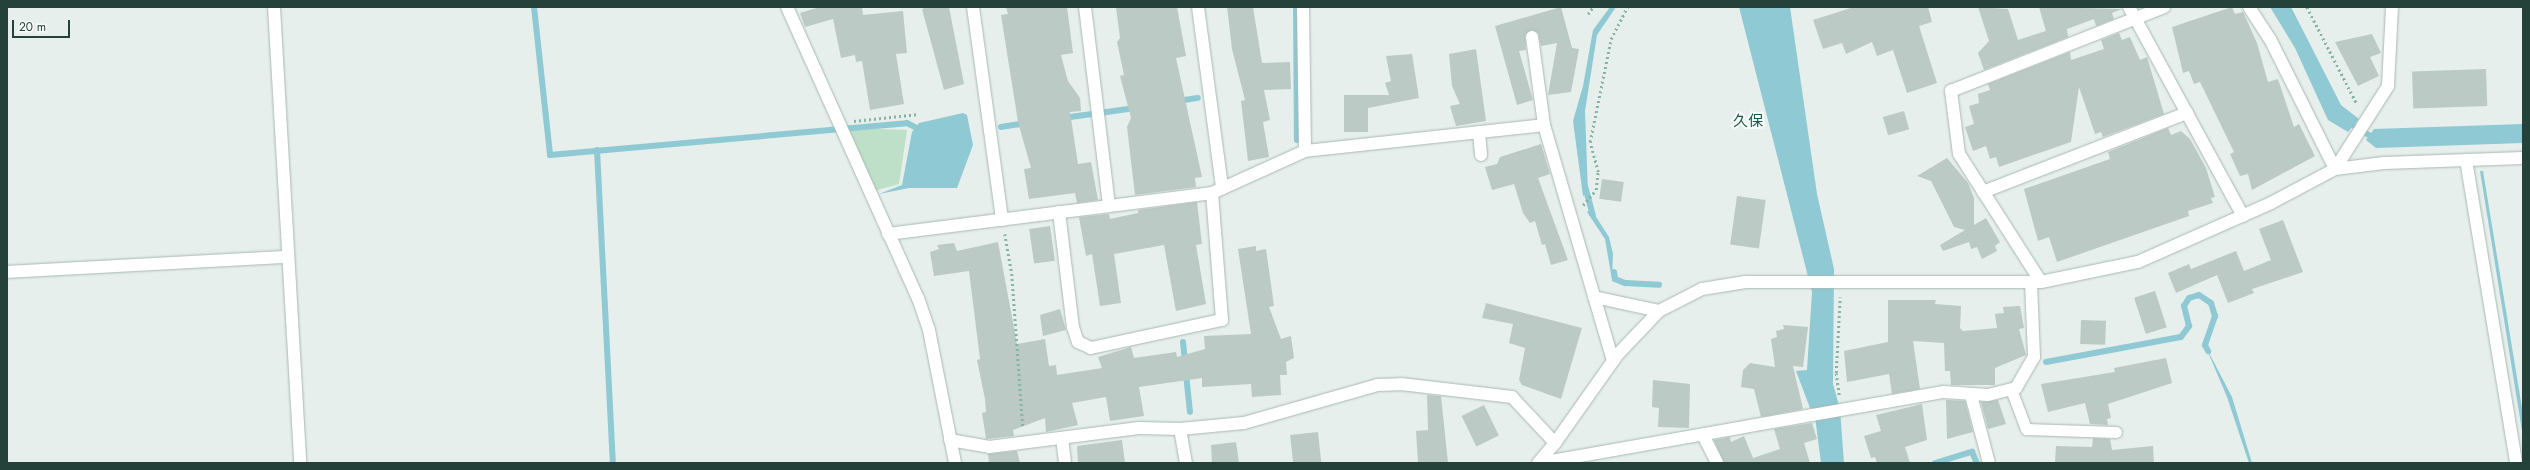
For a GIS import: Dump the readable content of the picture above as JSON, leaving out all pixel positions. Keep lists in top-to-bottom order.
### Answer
{
  "districts": ["久保"],
  "scale_bar": "20 m"
}
